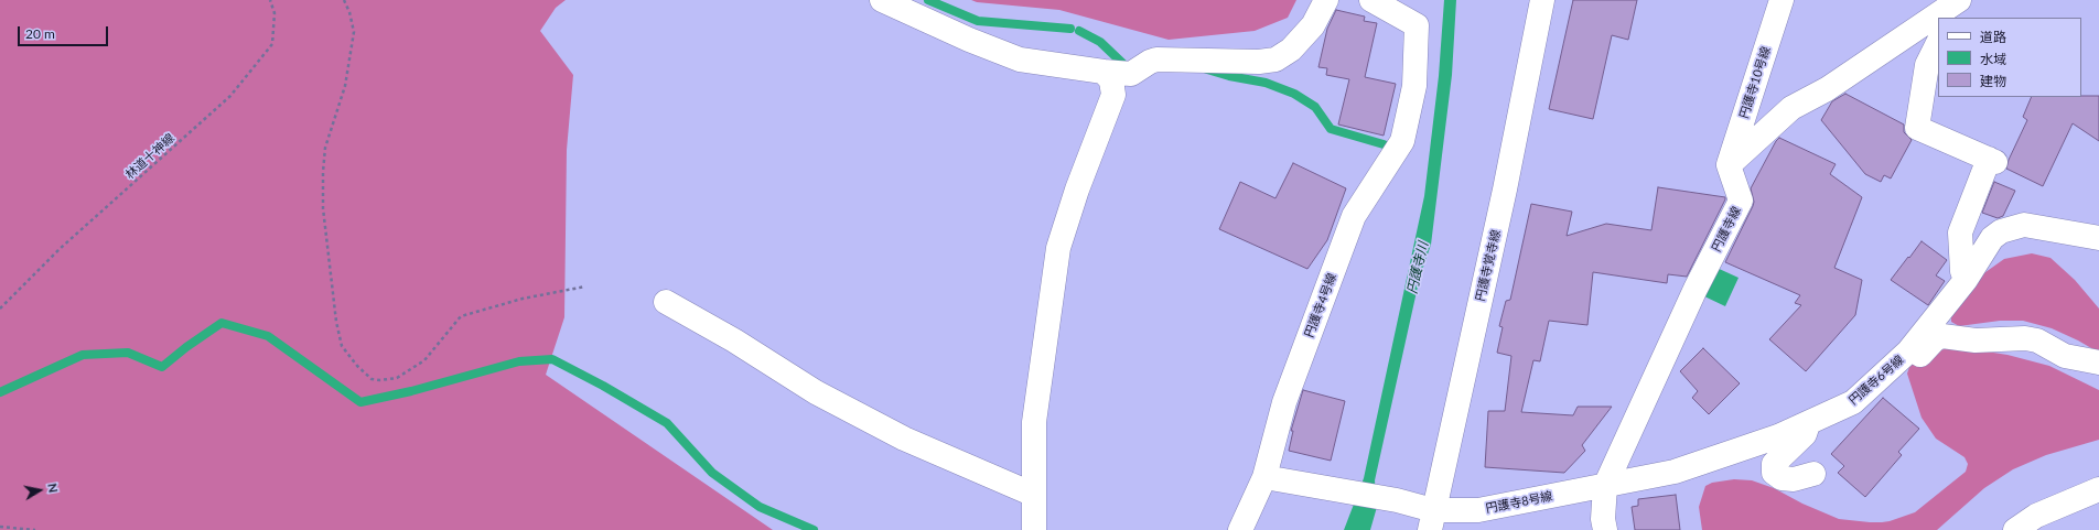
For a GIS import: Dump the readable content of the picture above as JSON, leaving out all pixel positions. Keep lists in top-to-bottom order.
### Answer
{
  "streets": {
    "street": [
      "円護寺10号線",
      "円護寺線",
      "円護寺覚寺線",
      "円護寺4号線",
      "円護寺6号線",
      "円護寺8号線"
    ],
    "path": ["林道十神線"]
  },
  "crossings": [
    ["円護寺10号線", "円護寺線"],
    ["円護寺線", "円護寺6号線"],
    ["円護寺線", "円護寺8号線"],
    ["円護寺覚寺線", "円護寺8号線"],
    ["円護寺6号線", "円護寺8号線"]
  ],
  "water": ["円護寺川"],
  "legend": ["道路", "水域", "建物"],
  "scale_bar": "20 m",
  "north": "right"
}
